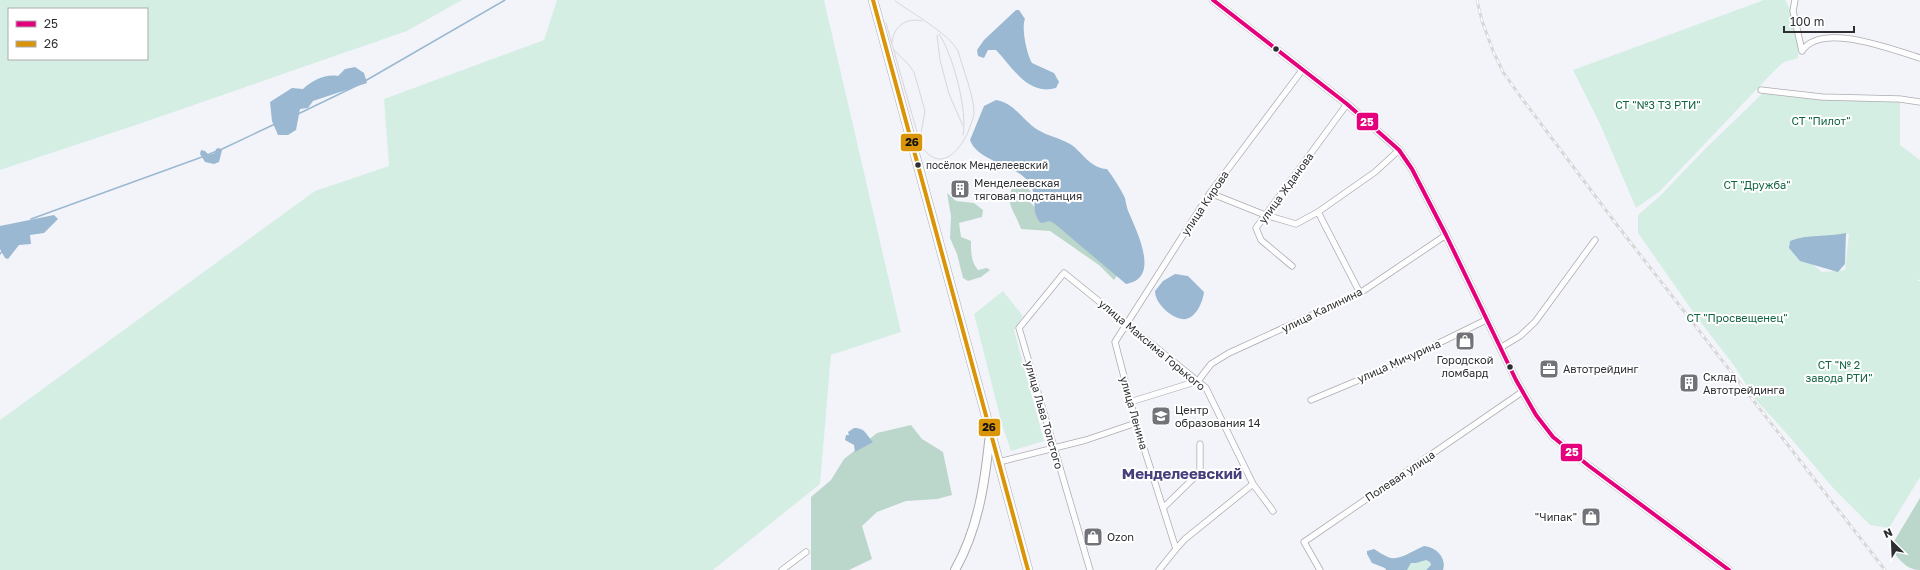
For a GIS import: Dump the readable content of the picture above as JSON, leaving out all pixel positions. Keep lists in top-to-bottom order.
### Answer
{
  "streets": {
    "street": [
      "улица Жданова",
      "улица Кирова",
      "улица Калинина",
      "улица Максима Горького",
      "улица Мичурина",
      "улица Ленина",
      "улица Льва Толстого",
      "Полевая улица"
    ]
  },
  "crossings": [
    ["улица Кирова", "улица Максима Горького"],
    ["улица Кирова", "улица Ленина"],
    ["улица Калинина", "улица Максима Горького"],
    ["улица Максима Горького", "улица Льва Толстого"]
  ],
  "districts": ["Менделеевский"],
  "parks": [
    "СТ \"№3 ТЗ РТИ\"",
    "СТ \"Пилот\"",
    "СТ \"Дружба\"",
    "СТ \"Просвещенец\"",
    "СТ \"№ 2 завода РТИ\""
  ],
  "places": {
    "other": ["посёлок Менделеевский"],
    "building": ["Менделеевская тяговая подстанция", "Склад Автотрейдинга"],
    "shop": ["Городской ломбард", "\"Чипак\"", "Ozon"],
    "office": ["Автотрейдинг"],
    "school or university": ["Центр образования 14"]
  },
  "lines": ["transit line 25", "transit line 26"],
  "legend": ["25", "26"],
  "scale_bar": "100 m",
  "north": "top left"
}
